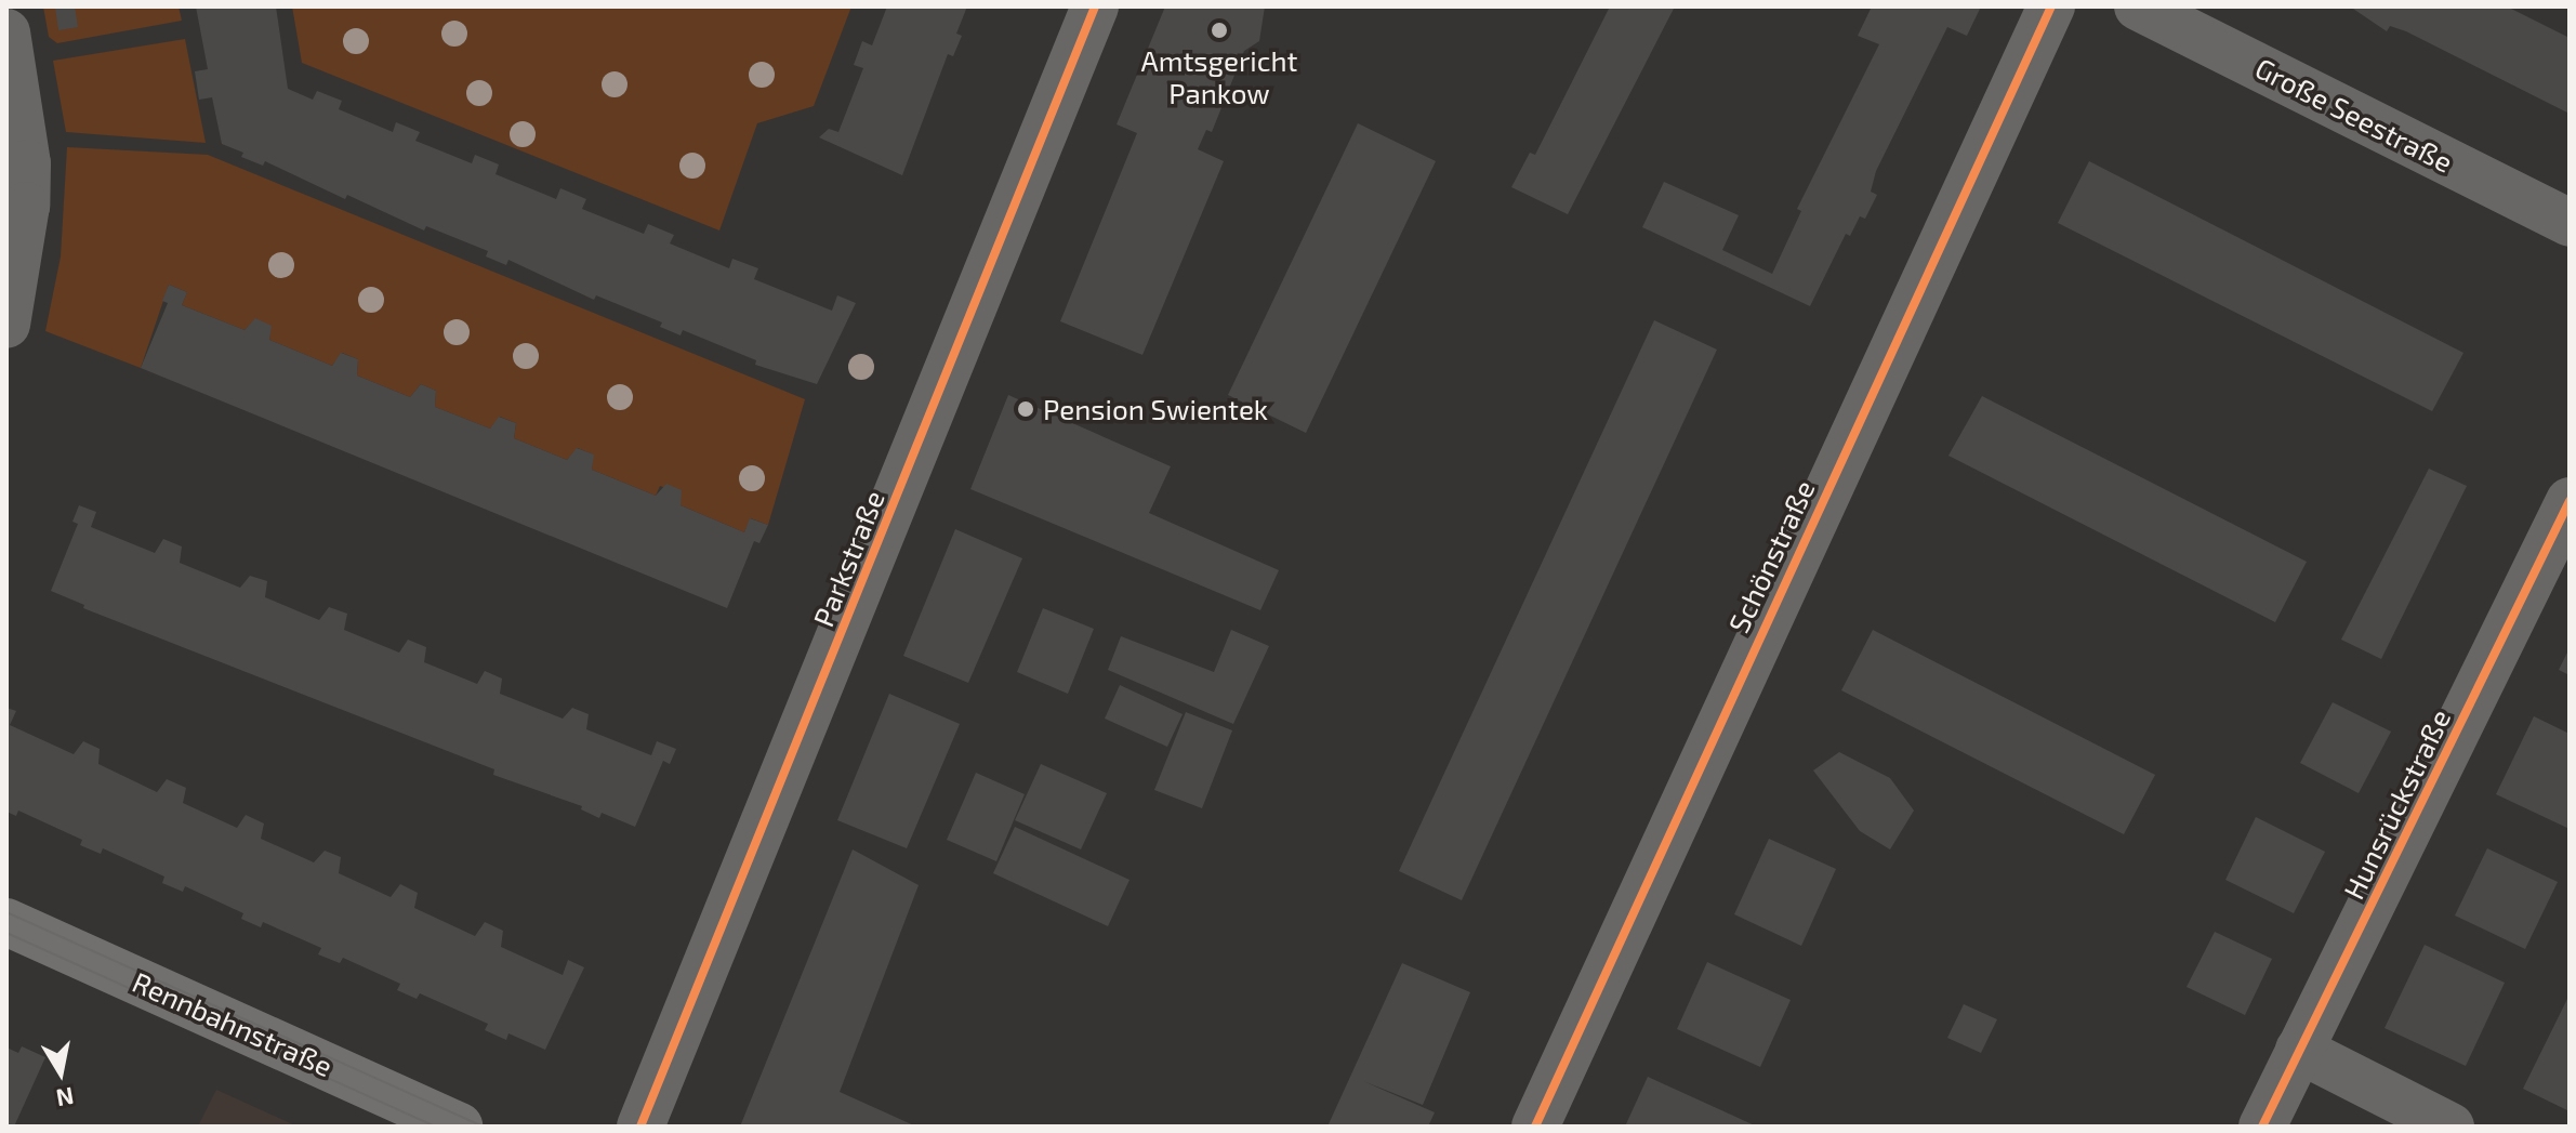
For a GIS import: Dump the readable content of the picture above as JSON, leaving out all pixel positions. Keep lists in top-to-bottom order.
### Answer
{
  "streets": {
    "main road": ["Rennbahnstraße"],
    "street": [
      "Große Seestraße",
      "Schönstraße",
      "Parkstraße",
      "Hunsrückstraße"
    ]
  },
  "places": ["Amtsgericht Pankow", "Pension Swientek"],
  "north": "bottom"
}
